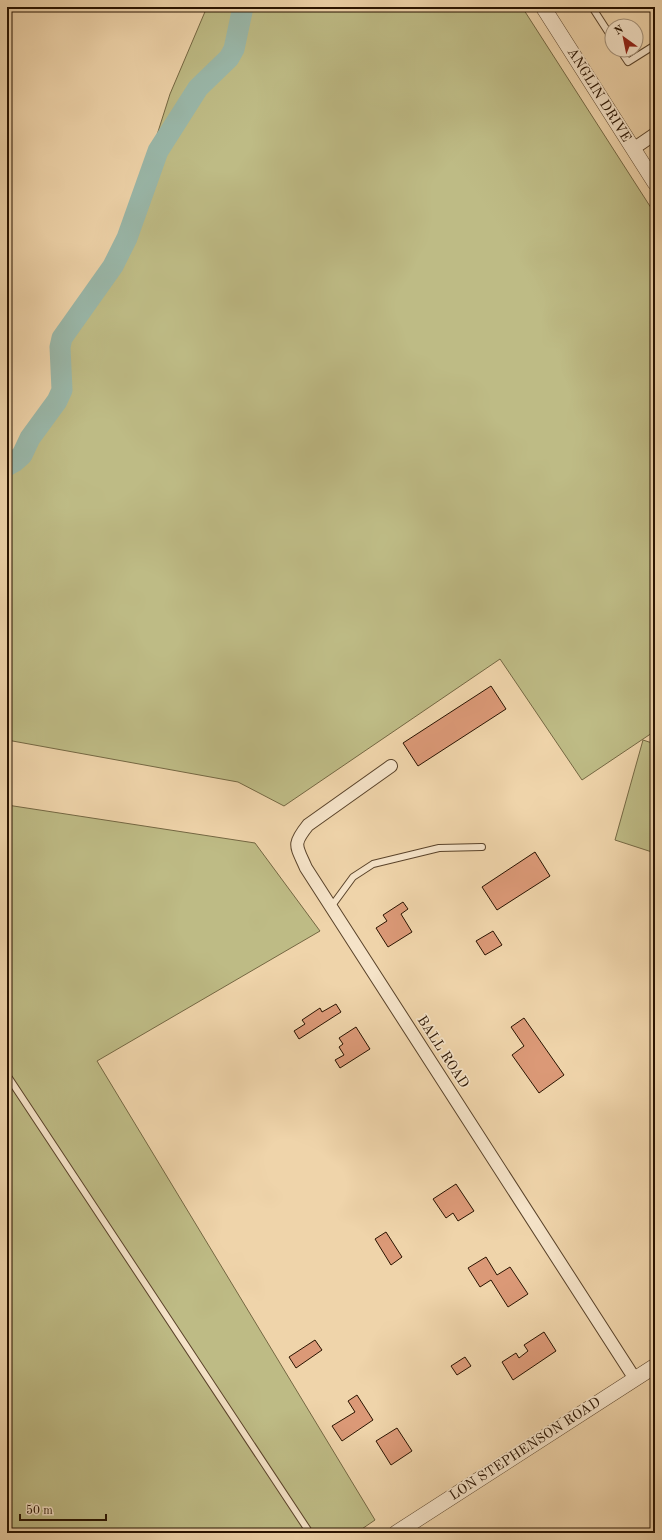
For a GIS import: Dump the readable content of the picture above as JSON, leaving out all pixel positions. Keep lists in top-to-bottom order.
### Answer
{
  "streets": {
    "street": ["ANGLIN DRIVE", "BALL ROAD", "LON STEPHENSON ROAD"]
  },
  "crossings": [
    ["BALL ROAD", "LON STEPHENSON ROAD"]
  ],
  "scale_bar": "50 m",
  "north": "top left"
}
